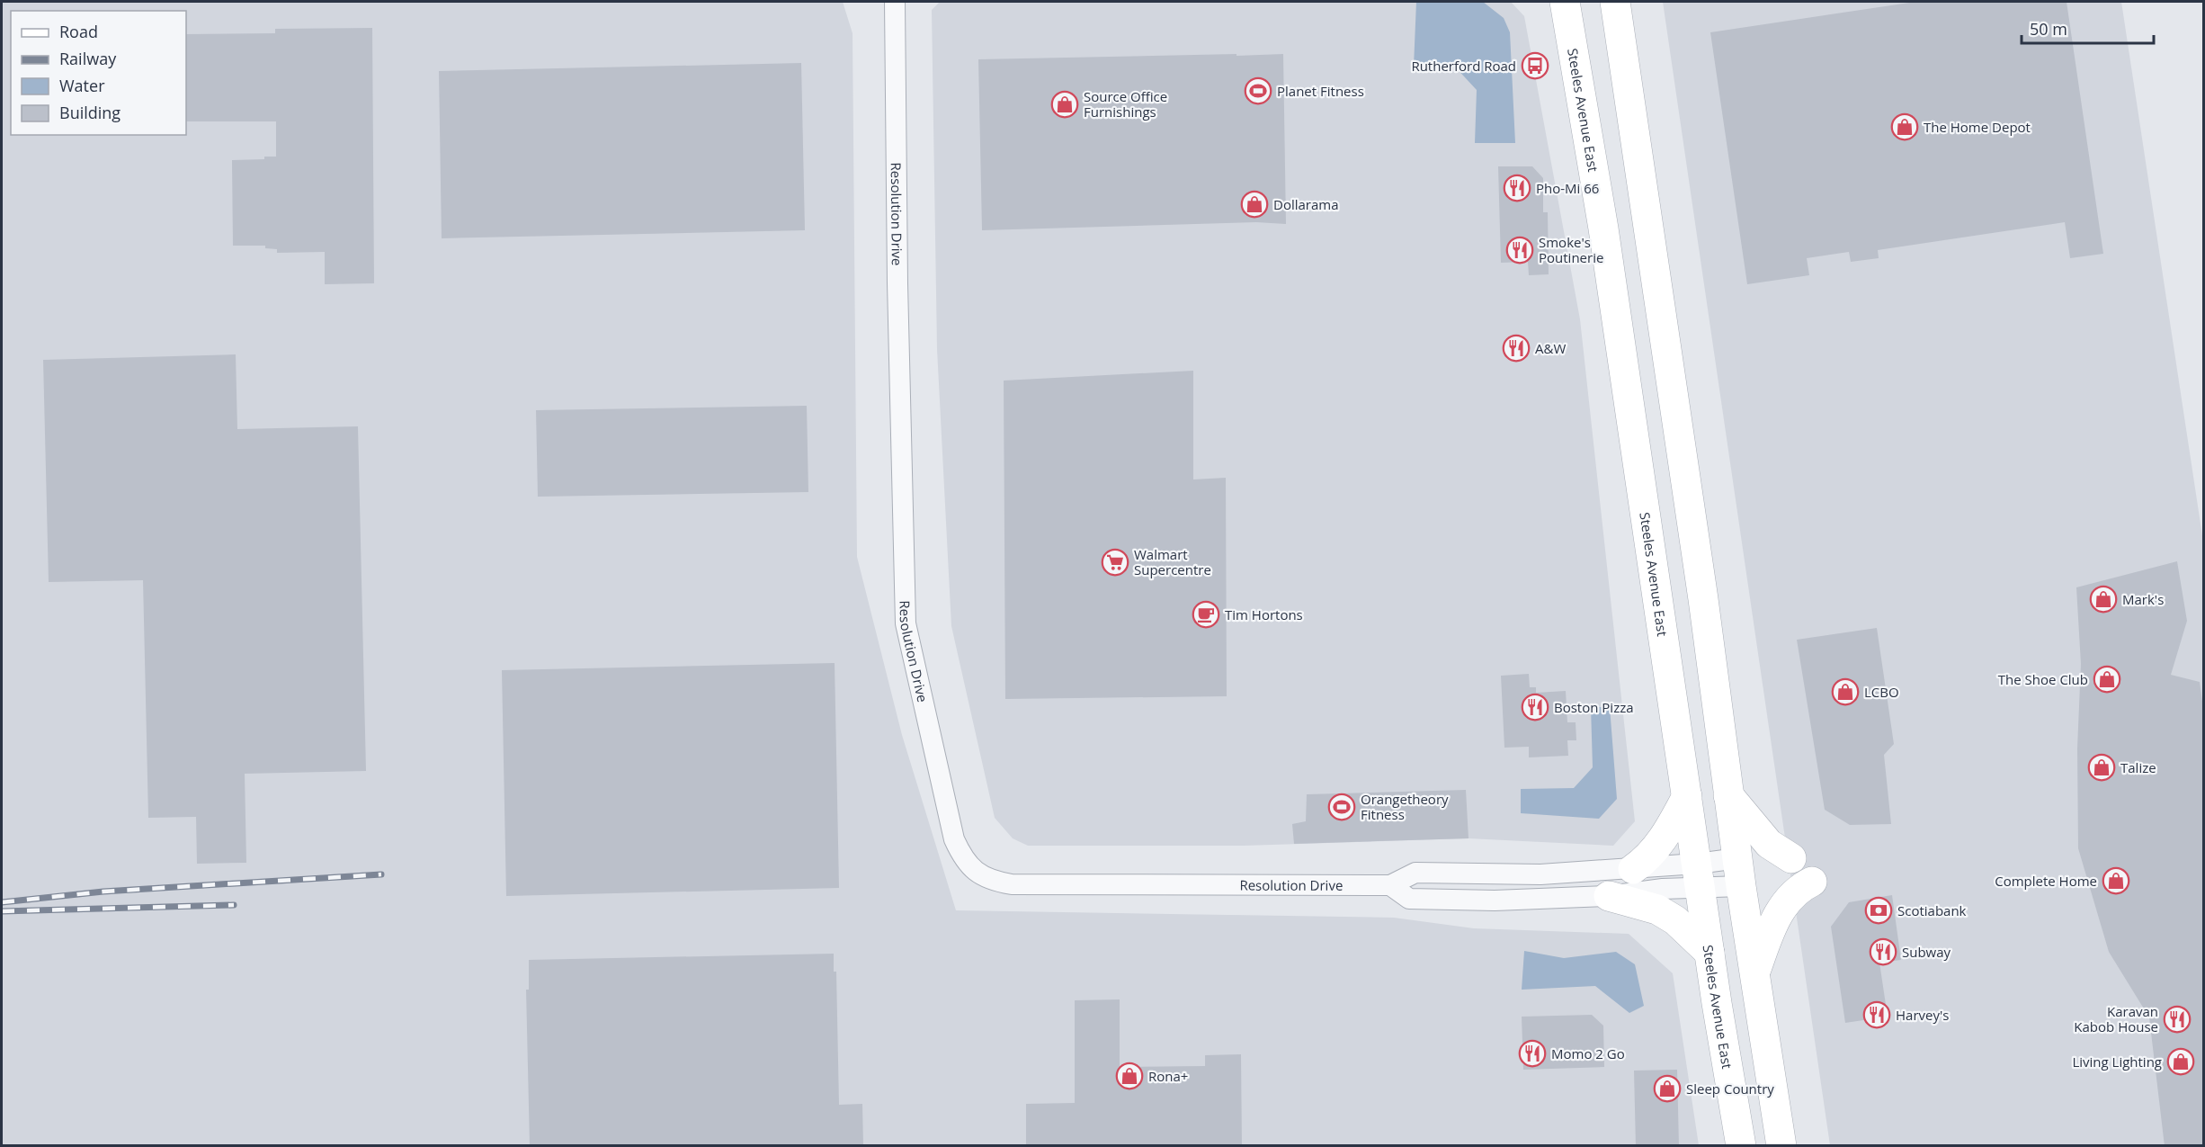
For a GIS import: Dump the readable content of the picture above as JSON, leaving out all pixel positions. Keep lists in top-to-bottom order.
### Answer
{
  "streets": {
    "main road": ["Steeles Avenue East"],
    "street": ["Resolution Drive"]
  },
  "crossings": [
    ["Steeles Avenue East", "Resolution Drive"]
  ],
  "places": {
    "bus stop": ["Rutherford Road"],
    "sports": ["Planet Fitness", "Orangetheory Fitness"],
    "shop": [
      "Source Office Furnishings",
      "The Home Depot",
      "Dollarama",
      "Mark's",
      "The Shoe Club",
      "LCBO",
      "Talize",
      "Complete Home",
      "Living Lighting",
      "Rona+",
      "Sleep Country"
    ],
    "restaurant": [
      "Pho-Mi 66",
      "Smoke's Poutinerie",
      "A&W",
      "Boston Pizza",
      "Subway",
      "Harvey's",
      "Karavan Kabob House",
      "Momo 2 Go"
    ],
    "supermarket": ["Walmart Supercentre"],
    "cafe": ["Tim Hortons"],
    "bank": ["Scotiabank"]
  },
  "legend": [
    "Road",
    "Railway",
    "Water",
    "Building"
  ],
  "scale_bar": "50 m"
}
